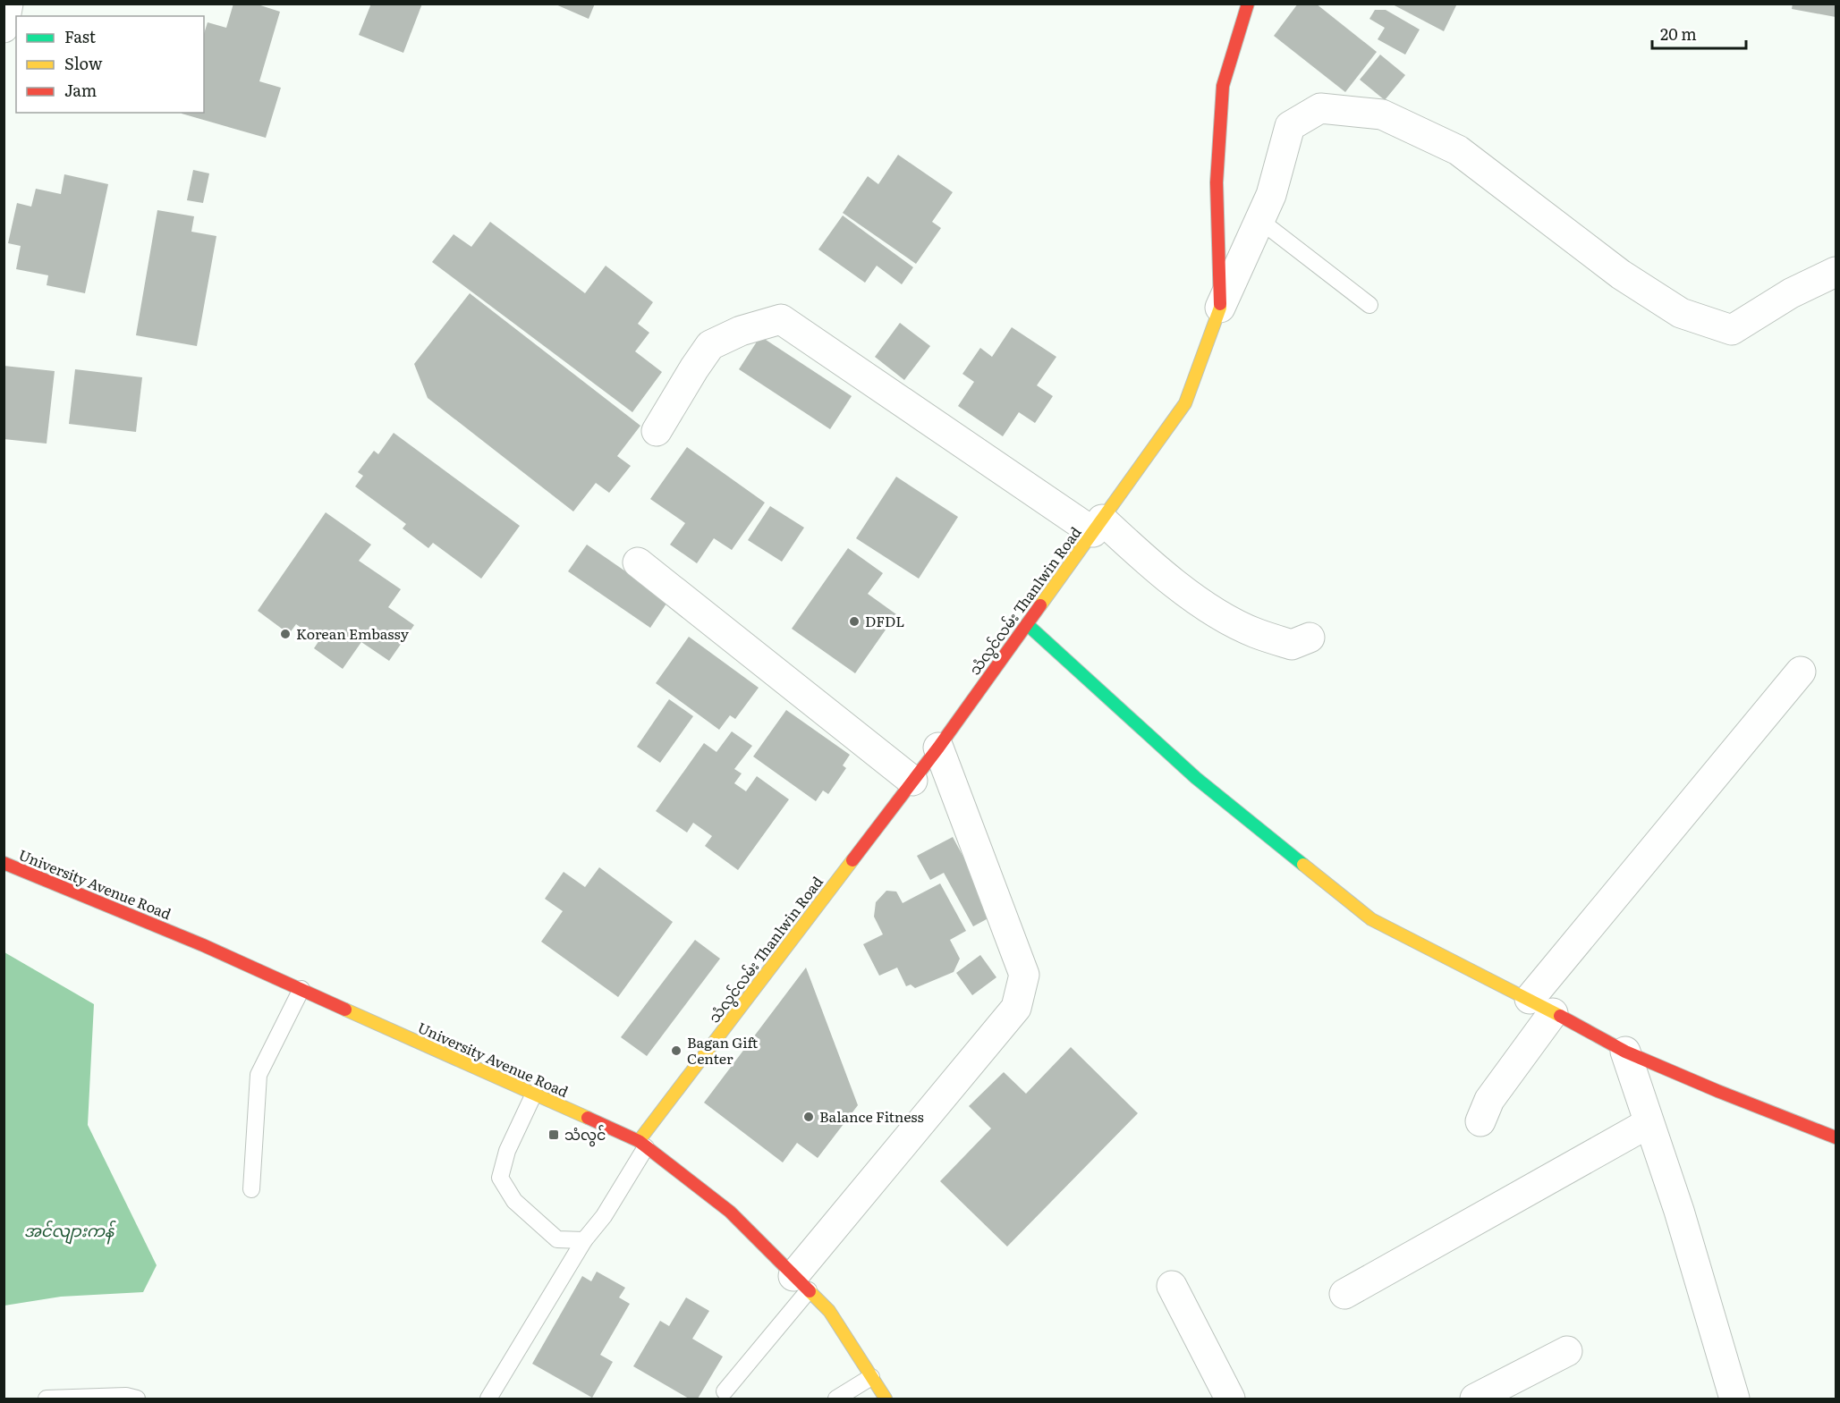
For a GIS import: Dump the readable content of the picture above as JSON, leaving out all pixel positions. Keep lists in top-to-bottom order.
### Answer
{
  "streets": {
    "street": ["သံလွင်လမ်း Thanlwin Road", "University Avenue Road"]
  },
  "crossings": [
    ["သံလွင်လမ်း Thanlwin Road", "University Avenue Road"]
  ],
  "water": ["အင်လျားကန်"],
  "places": {
    "other": [
      "DFDL",
      "Korean Embassy",
      "Bagan Gift Center",
      "Balance Fitness"
    ],
    "transit": ["သံလွင်"]
  },
  "legend": ["Fast", "Slow", "Jam"],
  "scale_bar": "20 m"
}
